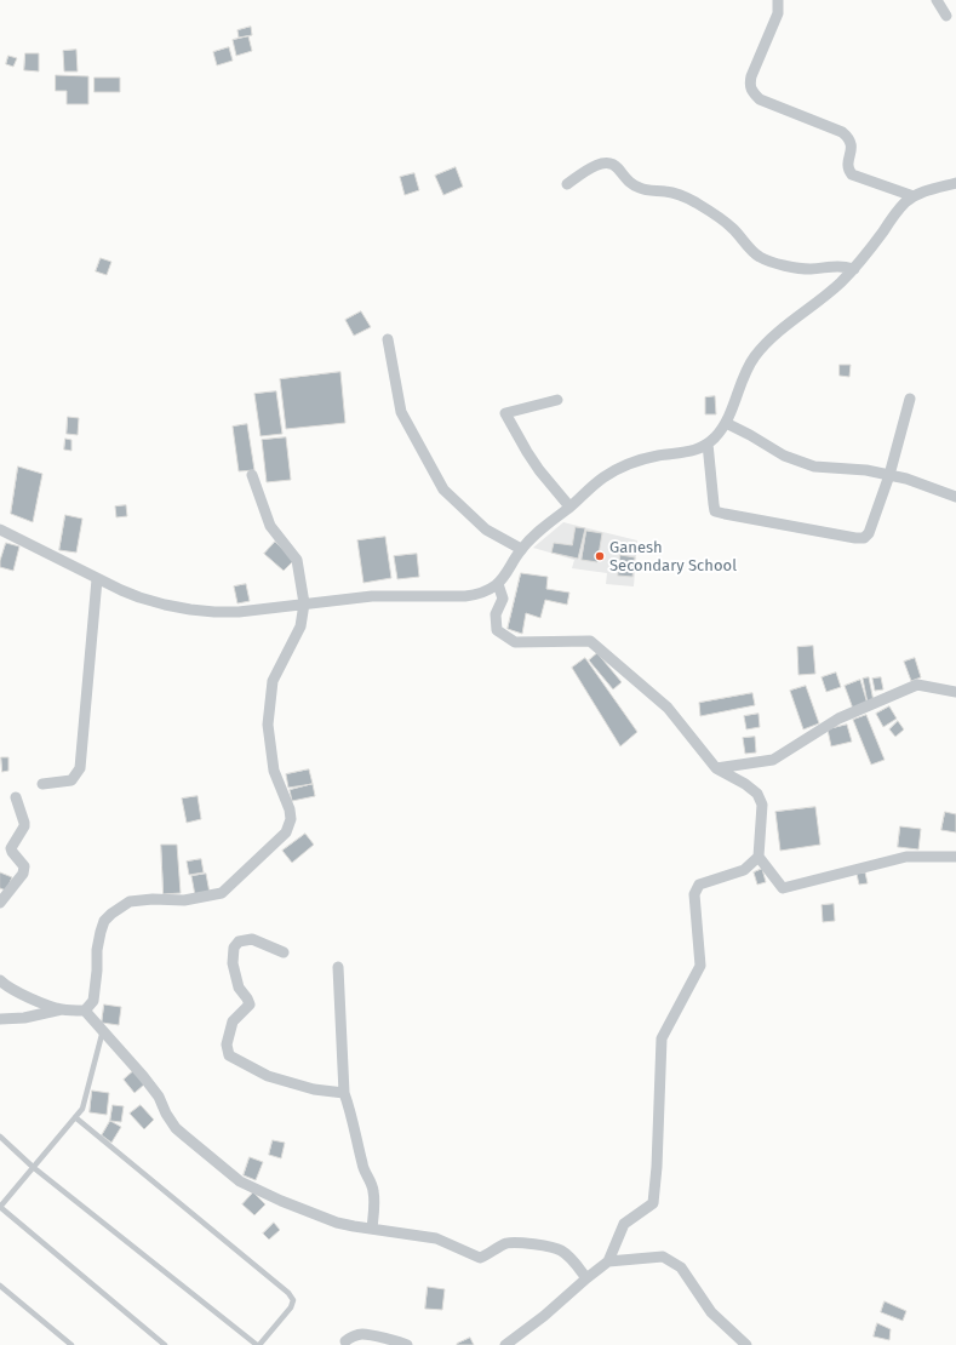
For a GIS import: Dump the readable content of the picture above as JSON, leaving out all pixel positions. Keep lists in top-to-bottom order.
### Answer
{
  "places": ["Ganesh Secondary School"]
}
